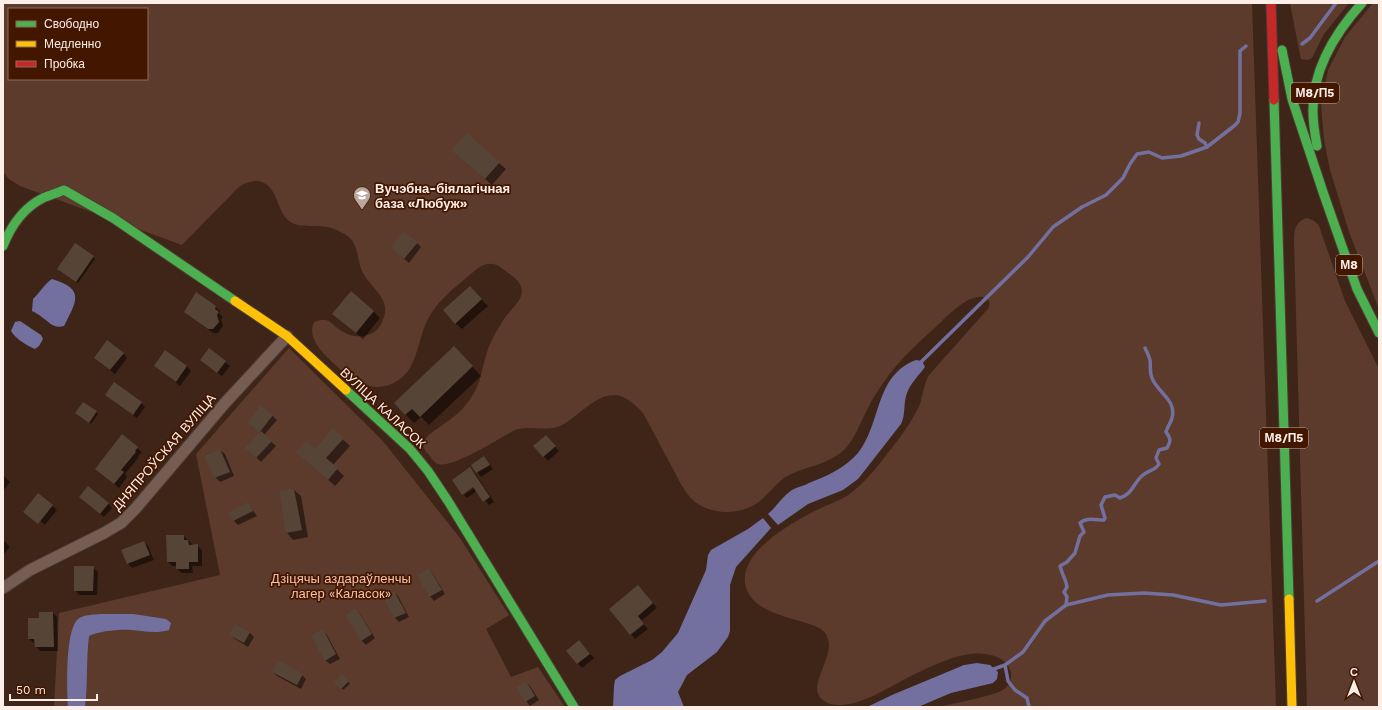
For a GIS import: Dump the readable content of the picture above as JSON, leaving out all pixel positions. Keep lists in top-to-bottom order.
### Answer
{
  "streets": {
    "main road": ["М8/П5", "М8", "ВУЛІЦА КАЛАСОК"],
    "street": ["ДНЯПРОЎСКАЯ ВУЛІЦА"]
  },
  "crossings": [
    ["М8/П5", "М8"],
    ["ВУЛІЦА КАЛАСОК", "ДНЯПРОЎСКАЯ ВУЛІЦА"]
  ],
  "parks": ["Дзіцячы аздараўленчы лагер «Каласок»"],
  "places": {
    "school or university": ["Вучэбна-біялагічная база «Любуж»"]
  },
  "legend": ["Свободно", "Медленно", "Пробка"],
  "scale_bar": "50 m",
  "north": "top"
}
